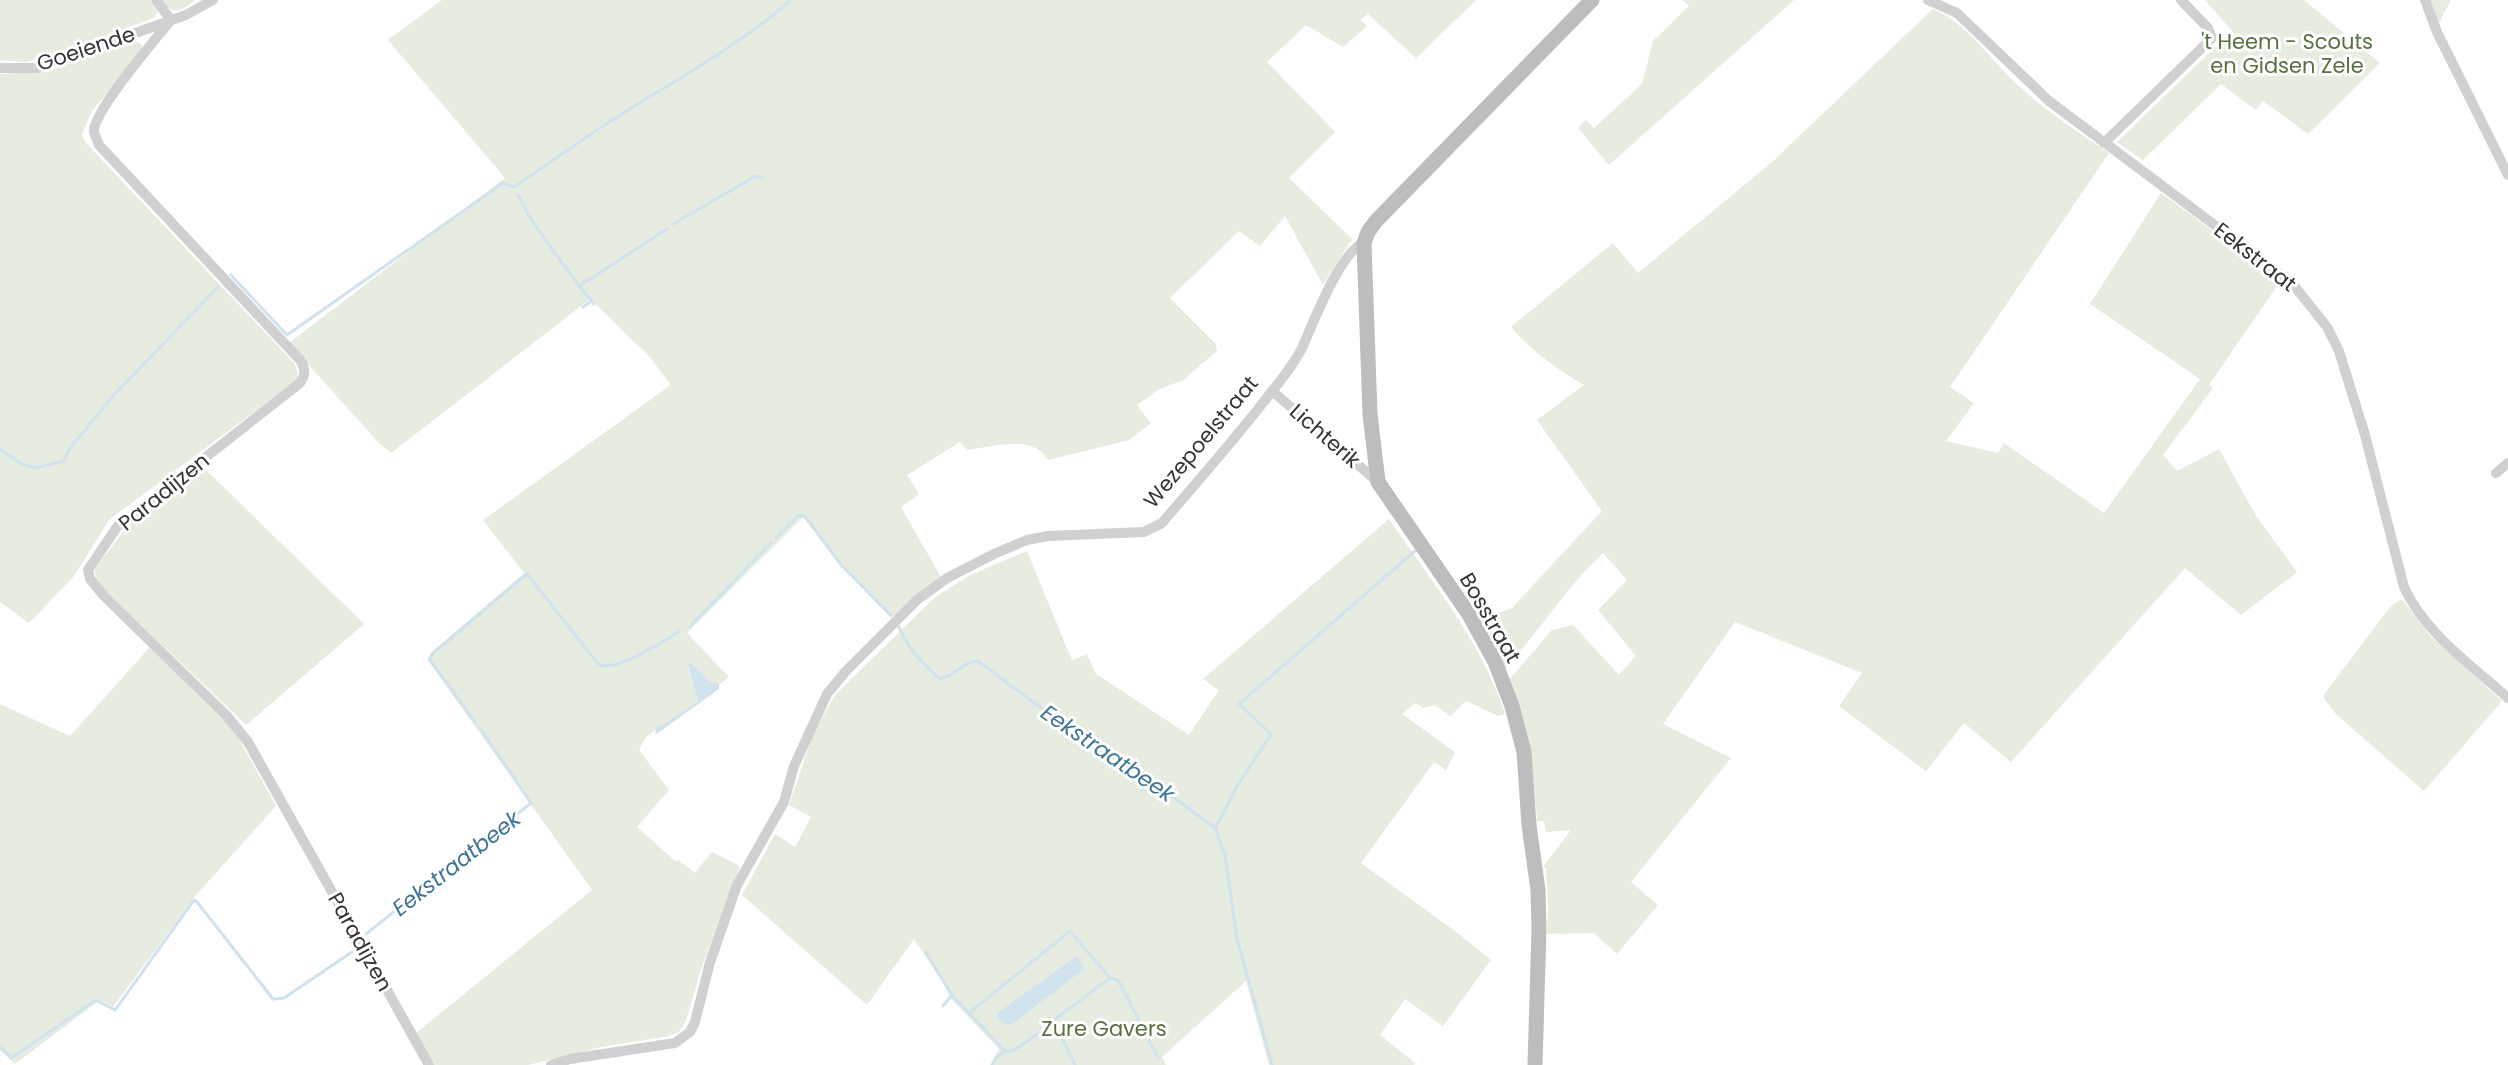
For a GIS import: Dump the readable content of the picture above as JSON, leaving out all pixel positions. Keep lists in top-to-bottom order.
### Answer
{
  "streets": {
    "street": [
      "Goeiende",
      "Eekstraat",
      "Lichterik",
      "Wezepoelstraat",
      "Paradijzen",
      "Bosstraat"
    ]
  },
  "crossings": [
    ["Goeiende", "Paradijzen"],
    ["Lichterik", "Wezepoelstraat"],
    ["Lichterik", "Bosstraat"],
    ["Wezepoelstraat", "Bosstraat"]
  ],
  "water": ["Eekstraatbeek"],
  "parks": ["'t Heem - Scouts en Gidsen Zele", "Zure Gavers"]
}
